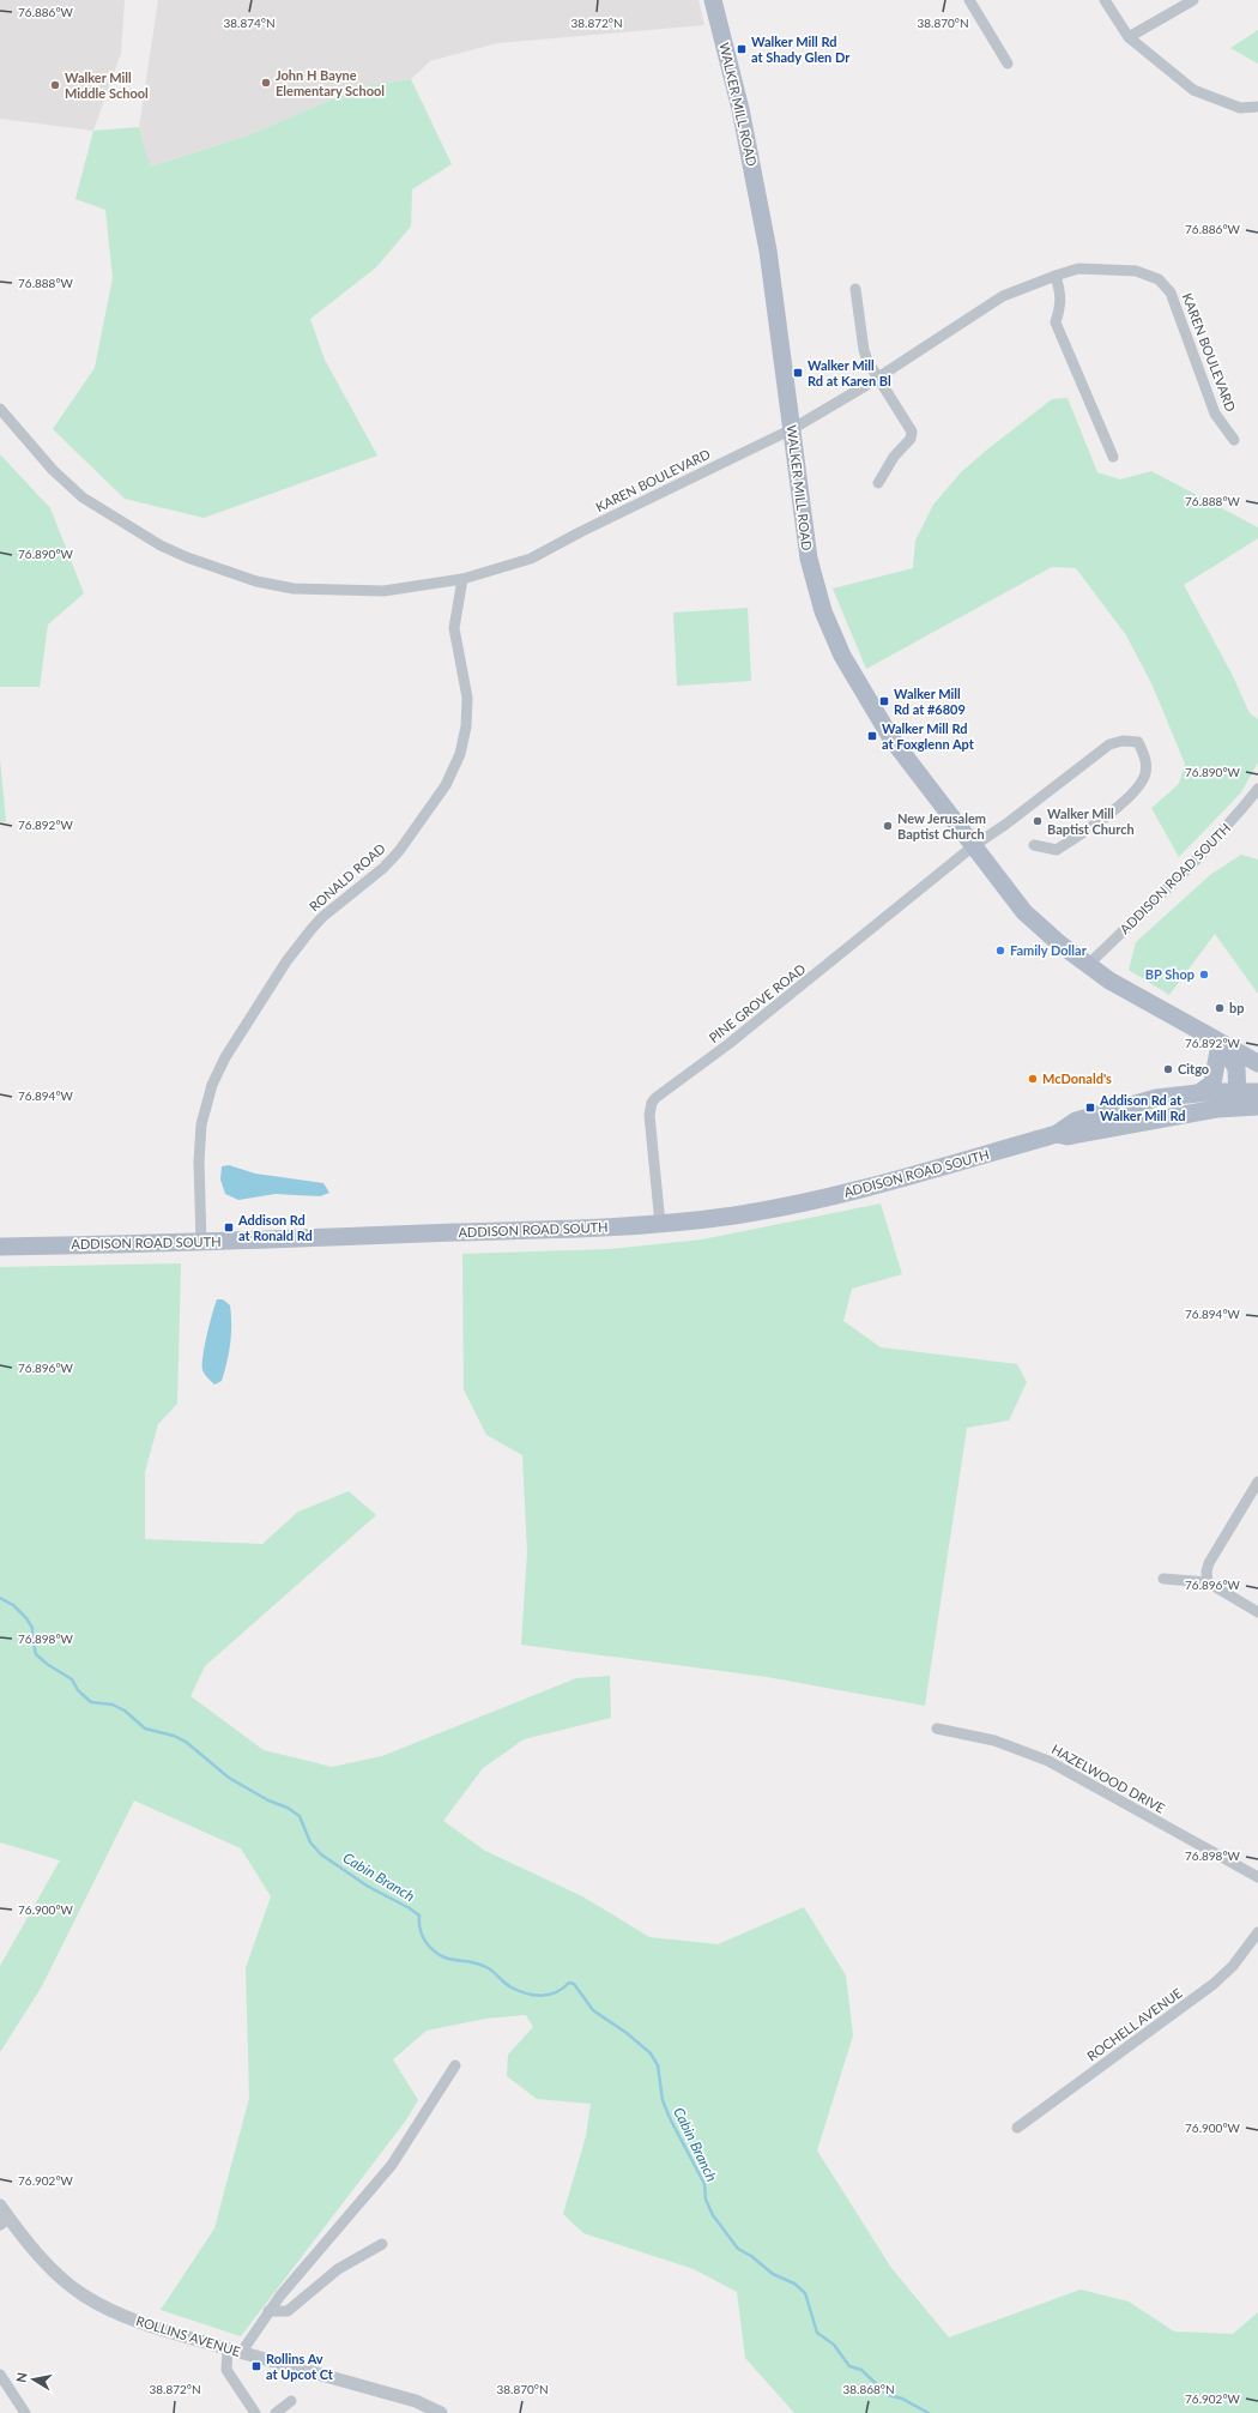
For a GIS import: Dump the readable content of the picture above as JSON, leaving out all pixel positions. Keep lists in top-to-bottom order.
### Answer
{
  "streets": {
    "main road": ["WALKER MILL ROAD", "ADDISON ROAD SOUTH"],
    "street": [
      "KAREN BOULEVARD",
      "RONALD ROAD",
      "PINE GROVE ROAD",
      "HAZELWOOD DRIVE",
      "ROCHELL AVENUE",
      "ROLLINS AVENUE"
    ]
  },
  "crossings": [
    ["WALKER MILL ROAD", "KAREN BOULEVARD"],
    ["WALKER MILL ROAD", "ADDISON ROAD SOUTH"],
    ["WALKER MILL ROAD", "PINE GROVE ROAD"],
    ["KAREN BOULEVARD", "RONALD ROAD"],
    ["RONALD ROAD", "ADDISON ROAD SOUTH"],
    ["ADDISON ROAD SOUTH", "PINE GROVE ROAD"]
  ],
  "water": ["Cabin Branch"],
  "places": {
    "transit": [
      "Walker Mill Rd at Shady Glen Dr",
      "Walker Mill Rd at Karen Bl",
      "Walker Mill Rd at #6809",
      "Walker Mill Rd at Foxglenn Apt",
      "Addison Rd at Walker Mill Rd",
      "Addison Rd at Ronald Rd",
      "Rollins Av at Upcot Ct"
    ],
    "other": [
      "John H Bayne Elementary School",
      "Walker Mill Middle School",
      "Walker Mill Baptist Church",
      "New Jerusalem Baptist Church",
      "Family Dollar",
      "BP Shop",
      "bp",
      "Citgo",
      "McDonald's"
    ]
  },
  "north": "left",
  "coordinates": [
    "76.886°W",
    "38.874°N",
    "38.872°N",
    "38.870°N",
    "76.888°W",
    "76.890°W",
    "76.892°W",
    "76.894°W",
    "76.896°W",
    "76.898°W",
    "76.900°W",
    "76.902°W",
    "38.868°N"
  ]
}
